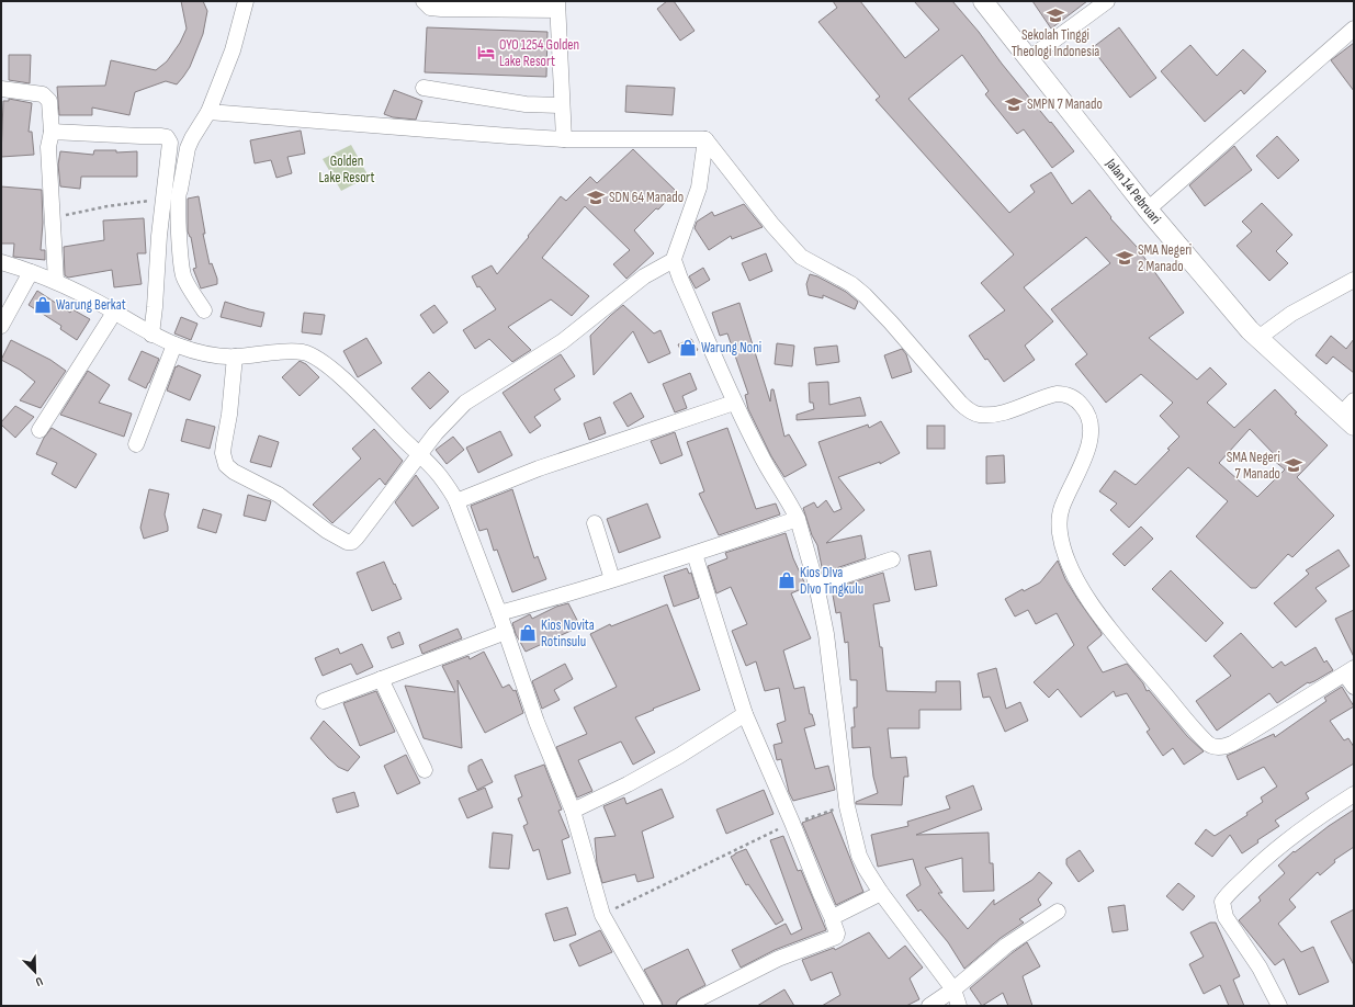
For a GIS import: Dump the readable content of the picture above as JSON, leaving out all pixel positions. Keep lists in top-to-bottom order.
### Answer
{
  "streets": {
    "main road": ["Jalan 14 Pebruari"]
  },
  "parks": ["Golden Lake Resort"],
  "places": {
    "school or university": [
      "Sekolah Tinggi Theologi Indonesia",
      "SMPN 7 Manado",
      "SDN 64 Manado",
      "SMA Negeri 2 Manado",
      "SMA Negeri 7 Manado"
    ],
    "hotel": ["OYO 1254 Golden Lake Resort"],
    "shop": [
      "Warung Berkat",
      "Warung Noni",
      "Kios DIva DIvo Tingkulu",
      "Kios Novita Rotinsulu"
    ]
  },
  "north": "bottom right"
}
